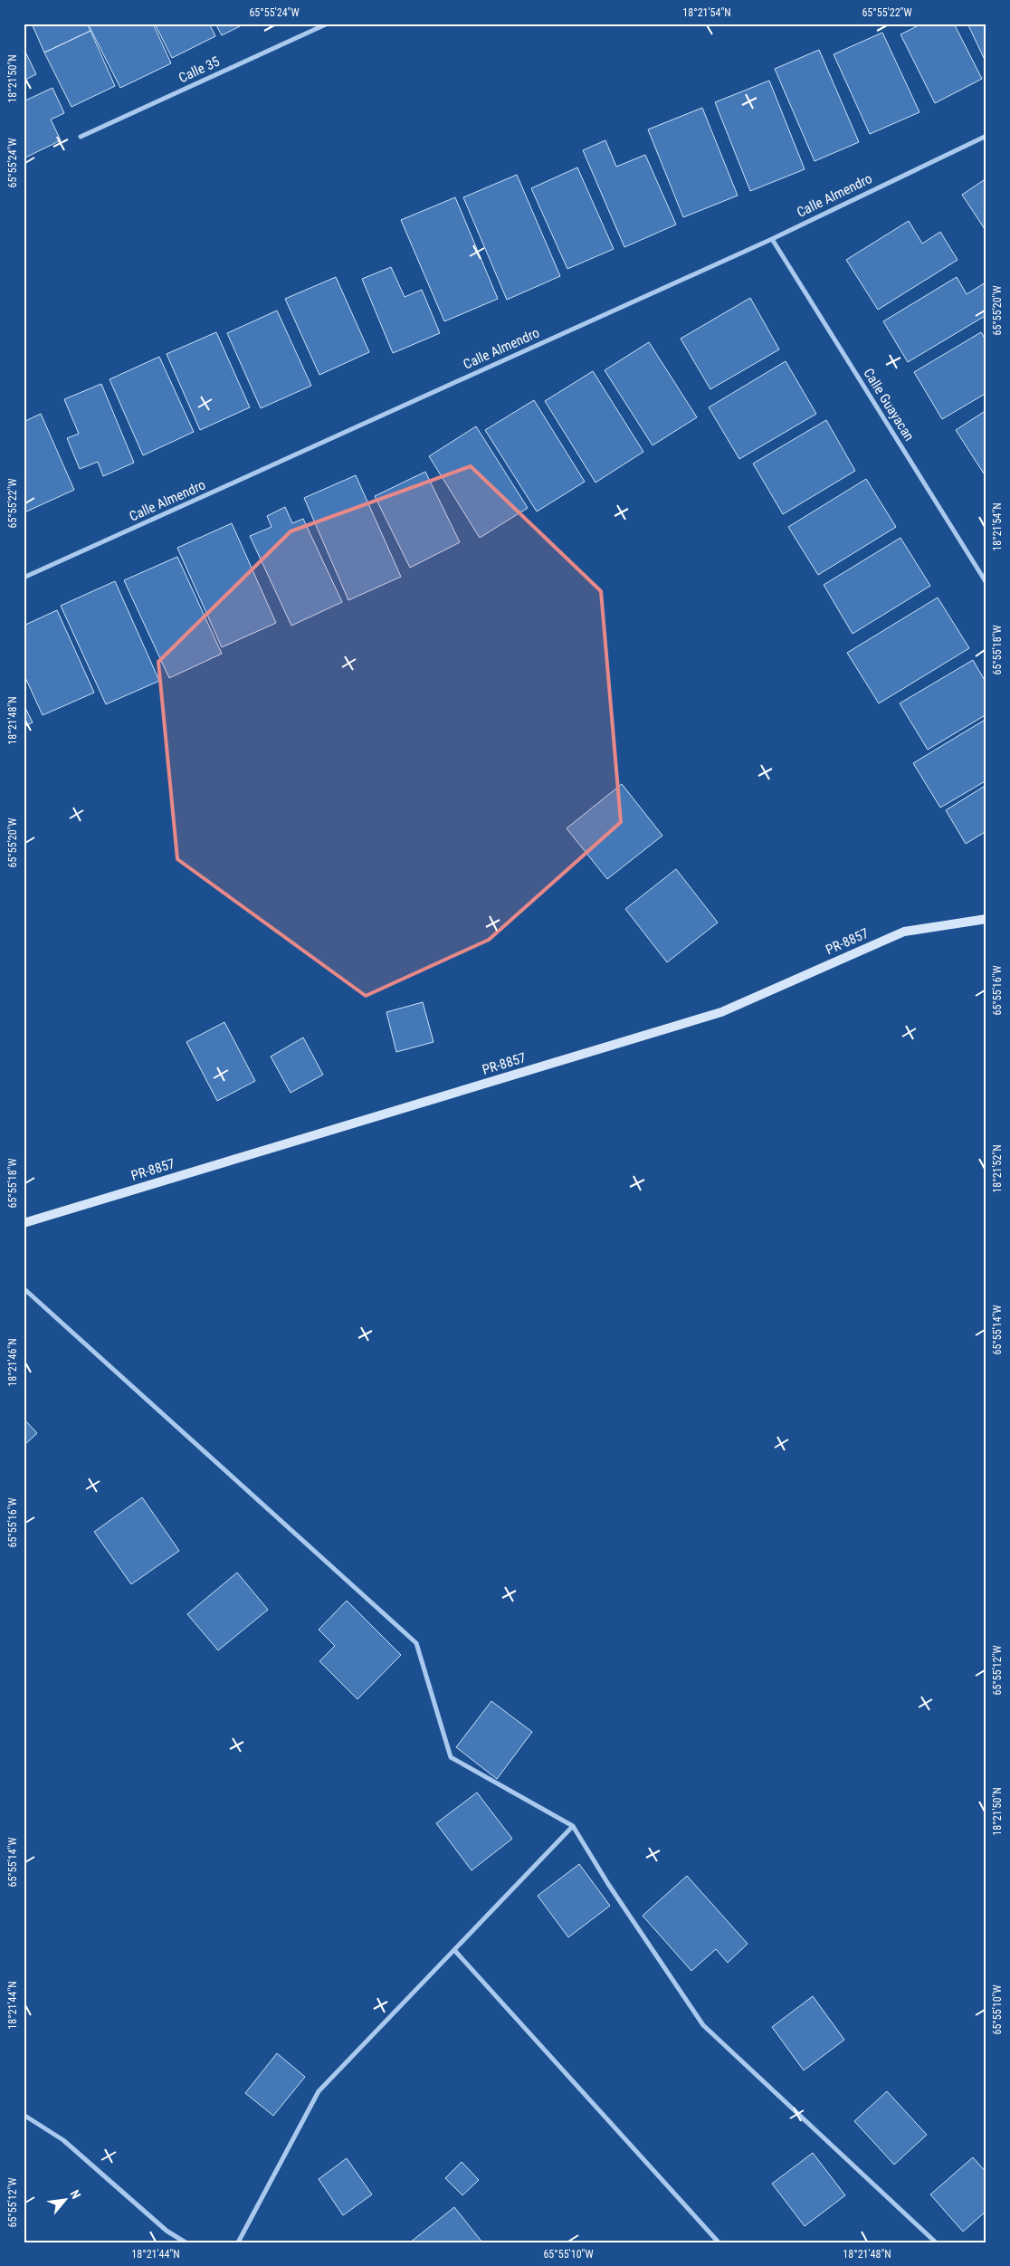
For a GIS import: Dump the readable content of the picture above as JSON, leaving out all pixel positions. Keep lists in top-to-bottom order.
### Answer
{
  "streets": {
    "street": [
      "Calle 35",
      "Calle Almendro",
      "Calle Guayacan",
      "PR-8857"
    ]
  },
  "crossings": [
    ["Calle Almendro", "Calle Guayacan"]
  ],
  "north": "top right",
  "coordinates": [
    "65°55'24\"W",
    "18°21'54\"N",
    "65°55'22\"W",
    "18°21'50\"N",
    "65°55'20\"W",
    "65°55'18\"W",
    "18°21'48\"N",
    "65°55'16\"W",
    "18°21'52\"N",
    "65°55'14\"W",
    "18°21'46\"N",
    "65°55'12\"W",
    "18°21'44\"N",
    "65°55'10\"W"
  ]
}
